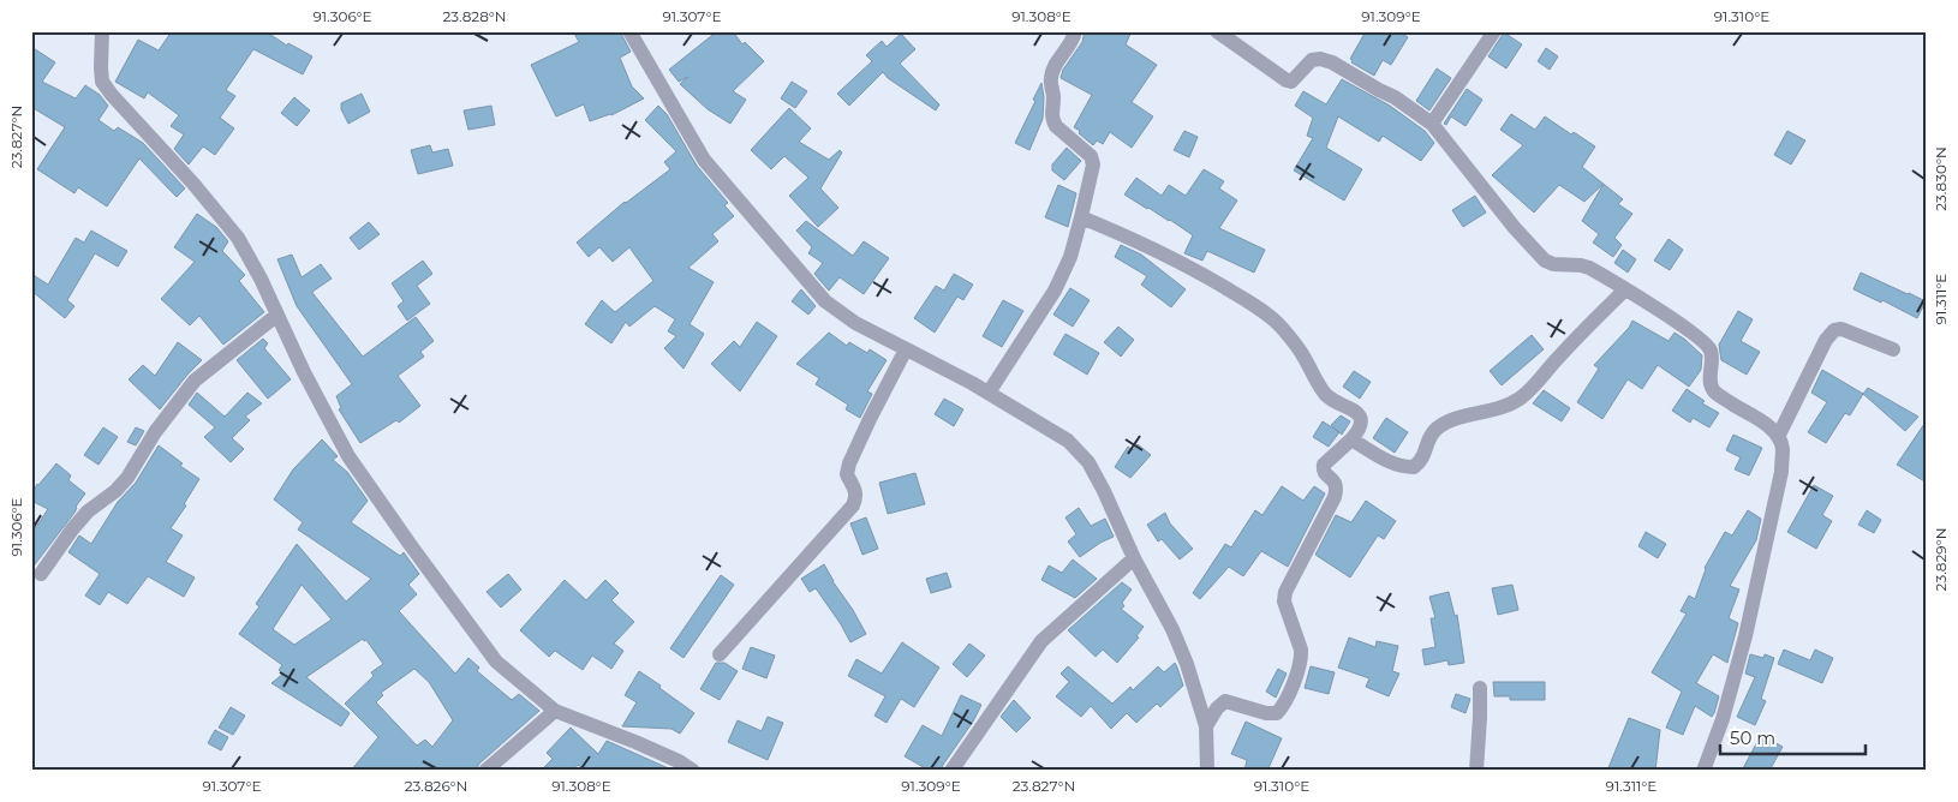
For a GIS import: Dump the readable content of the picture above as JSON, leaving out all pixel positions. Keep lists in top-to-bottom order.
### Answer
{
  "scale_bar": "50 m",
  "coordinates": [
    "91.306°E",
    "23.828°N",
    "91.307°E",
    "91.308°E",
    "91.309°E",
    "91.310°E",
    "23.827°N",
    "23.830°N",
    "91.311°E",
    "23.829°N",
    "23.826°N"
  ]
}
